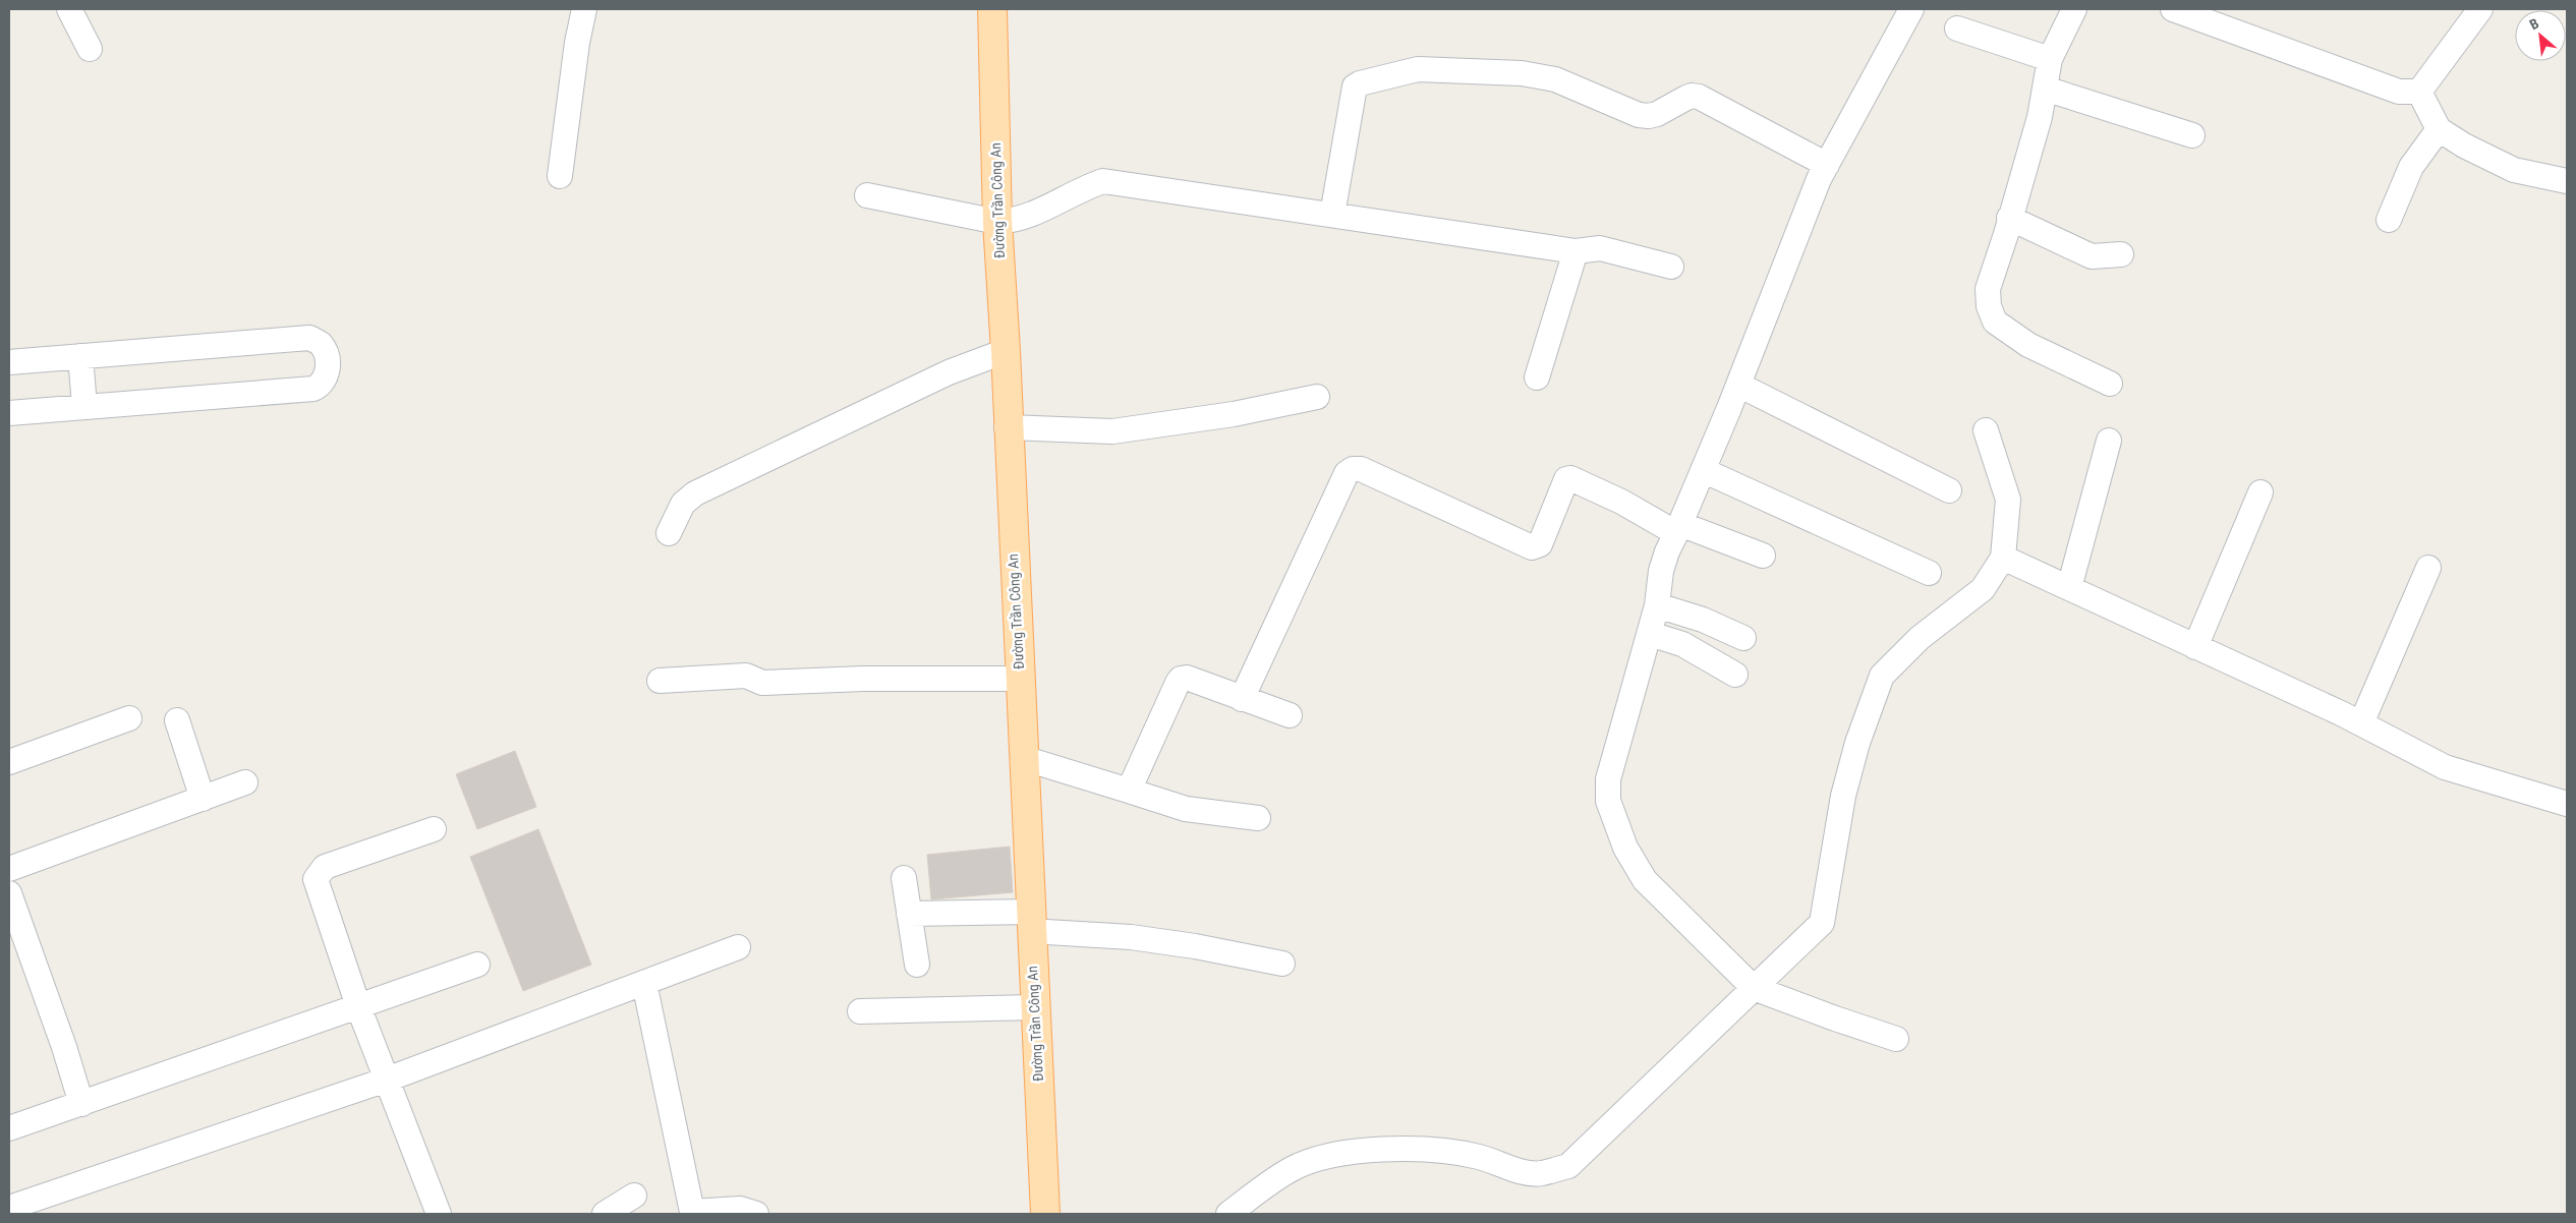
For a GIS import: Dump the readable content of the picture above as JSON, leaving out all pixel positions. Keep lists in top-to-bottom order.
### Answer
{
  "streets": {
    "main road": ["Đường Trần Công An"]
  },
  "north": "top left"
}
